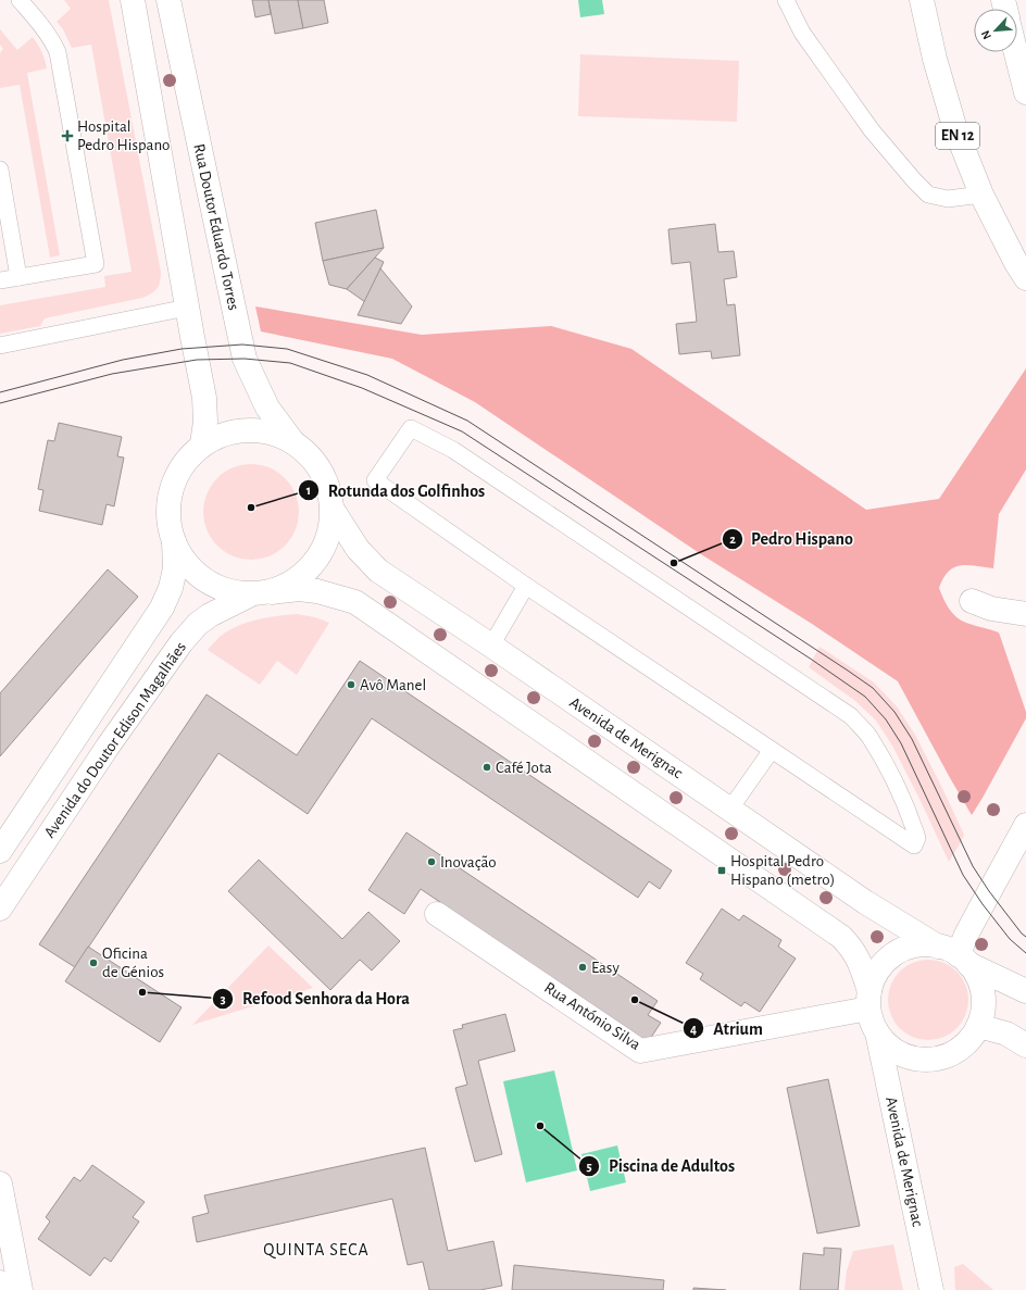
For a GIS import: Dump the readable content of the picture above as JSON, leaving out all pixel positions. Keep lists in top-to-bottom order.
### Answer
{
  "streets": {
    "main road": [
      "EN 12",
      "Rua Doutor Eduardo Torres",
      "Avenida de Merignac",
      "Avenida do Doutor Edison Magalhães",
      "Rua António Silva"
    ]
  },
  "crossings": [
    ["Rua Doutor Eduardo Torres", "Avenida do Doutor Edison Magalhães"],
    ["Avenida de Merignac", "Avenida do Doutor Edison Magalhães"],
    ["Avenida de Merignac", "Rua António Silva"]
  ],
  "districts": ["QUINTA SECA"],
  "places": {
    "health": ["Hospital Pedro Hispano"],
    "other": [
      "Rotunda dos Golfinhos",
      "Pedro Hispano",
      "Avô Manel",
      "Café Jota",
      "Inovação",
      "Oficina de Génios",
      "Easy",
      "Refood Senhora da Hora",
      "Atrium",
      "Piscina de Adultos"
    ],
    "transit": ["Hospital Pedro Hispano (metro)"]
  },
  "north": "bottom left"
}
